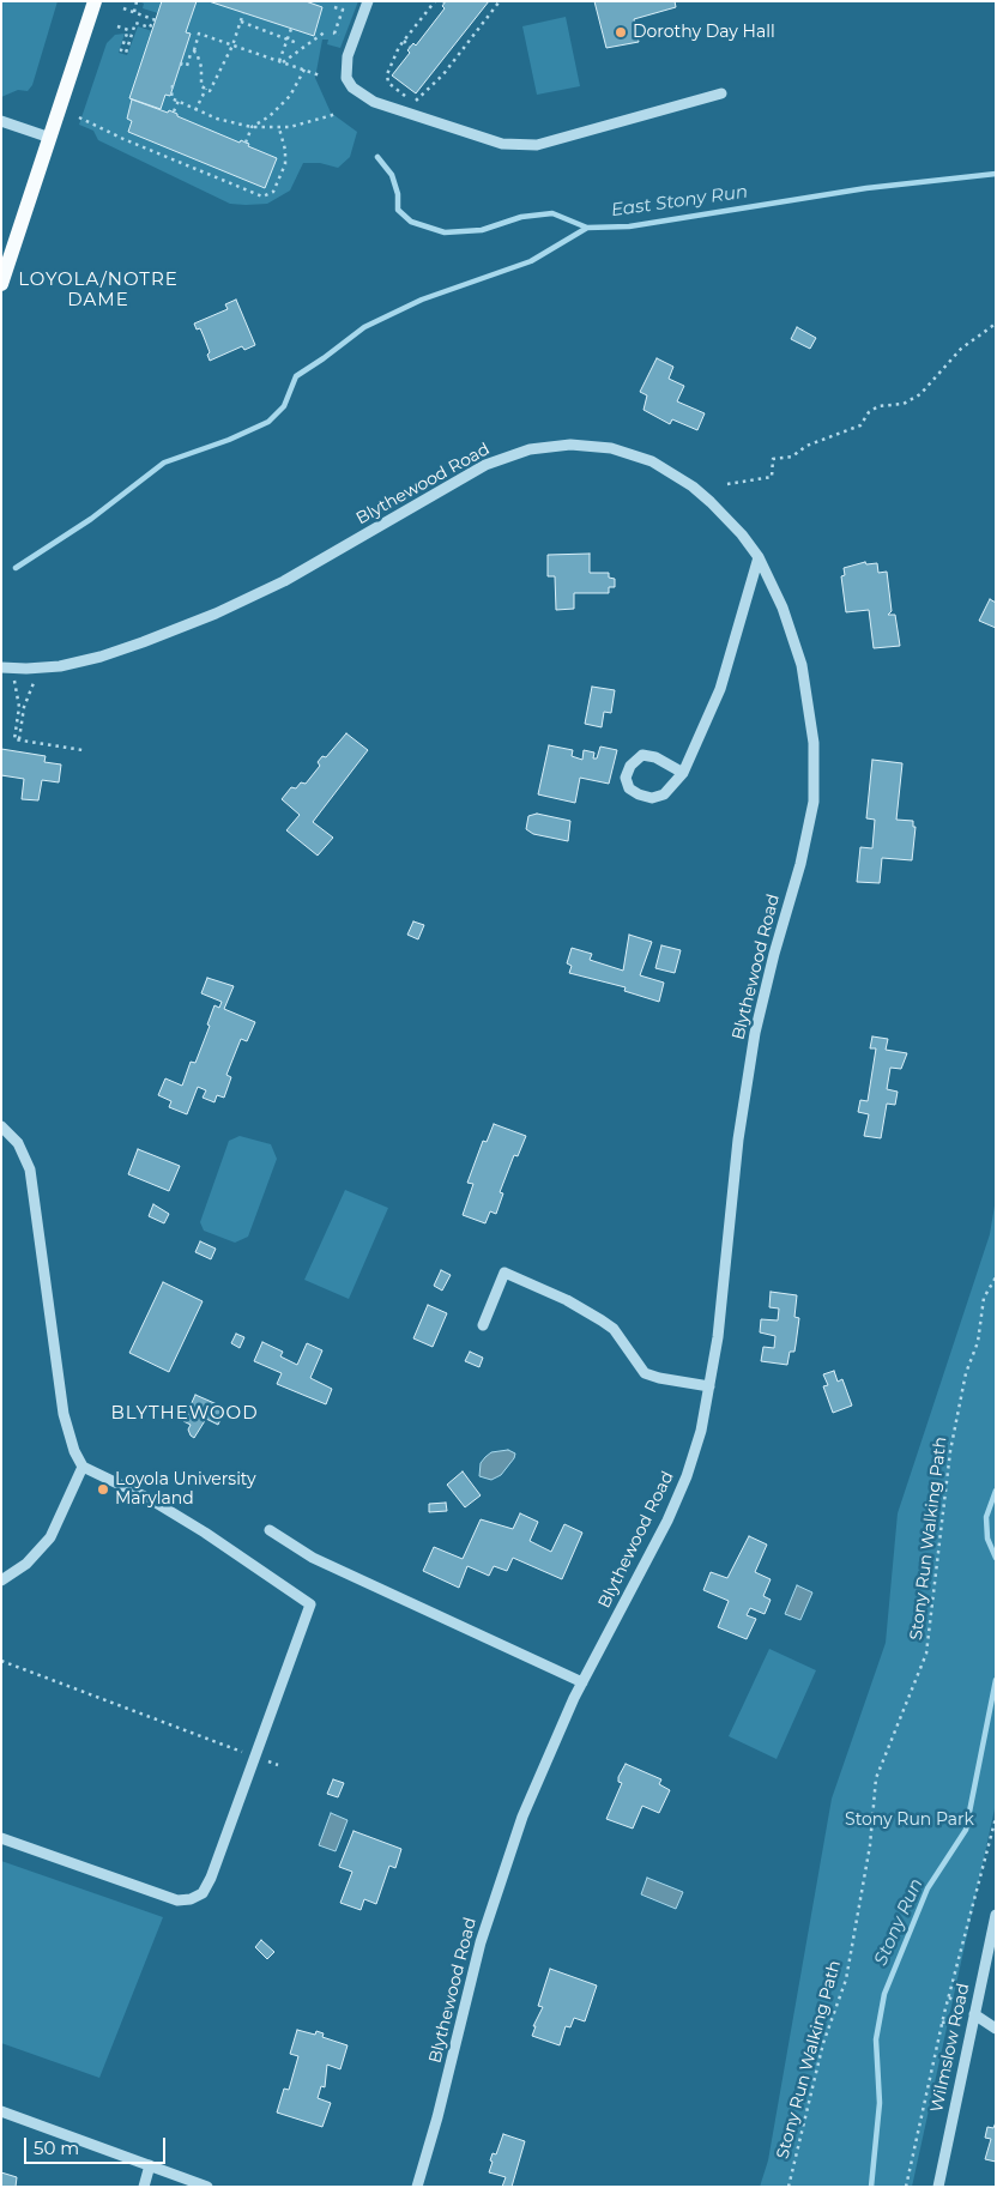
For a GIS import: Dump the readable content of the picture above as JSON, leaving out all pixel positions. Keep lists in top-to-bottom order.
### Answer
{
  "streets": {
    "street": ["Blythewood Road", "Wilmslow Road"],
    "path": ["Stony Run Walking Path"]
  },
  "districts": ["LOYOLA/NOTRE DAME", "BLYTHEWOOD"],
  "water": ["East Stony Run", "Stony Run"],
  "parks": ["Stony Run Park"],
  "places": ["Dorothy Day Hall", "Loyola University Maryland"],
  "scale_bar": "50 m"
}
